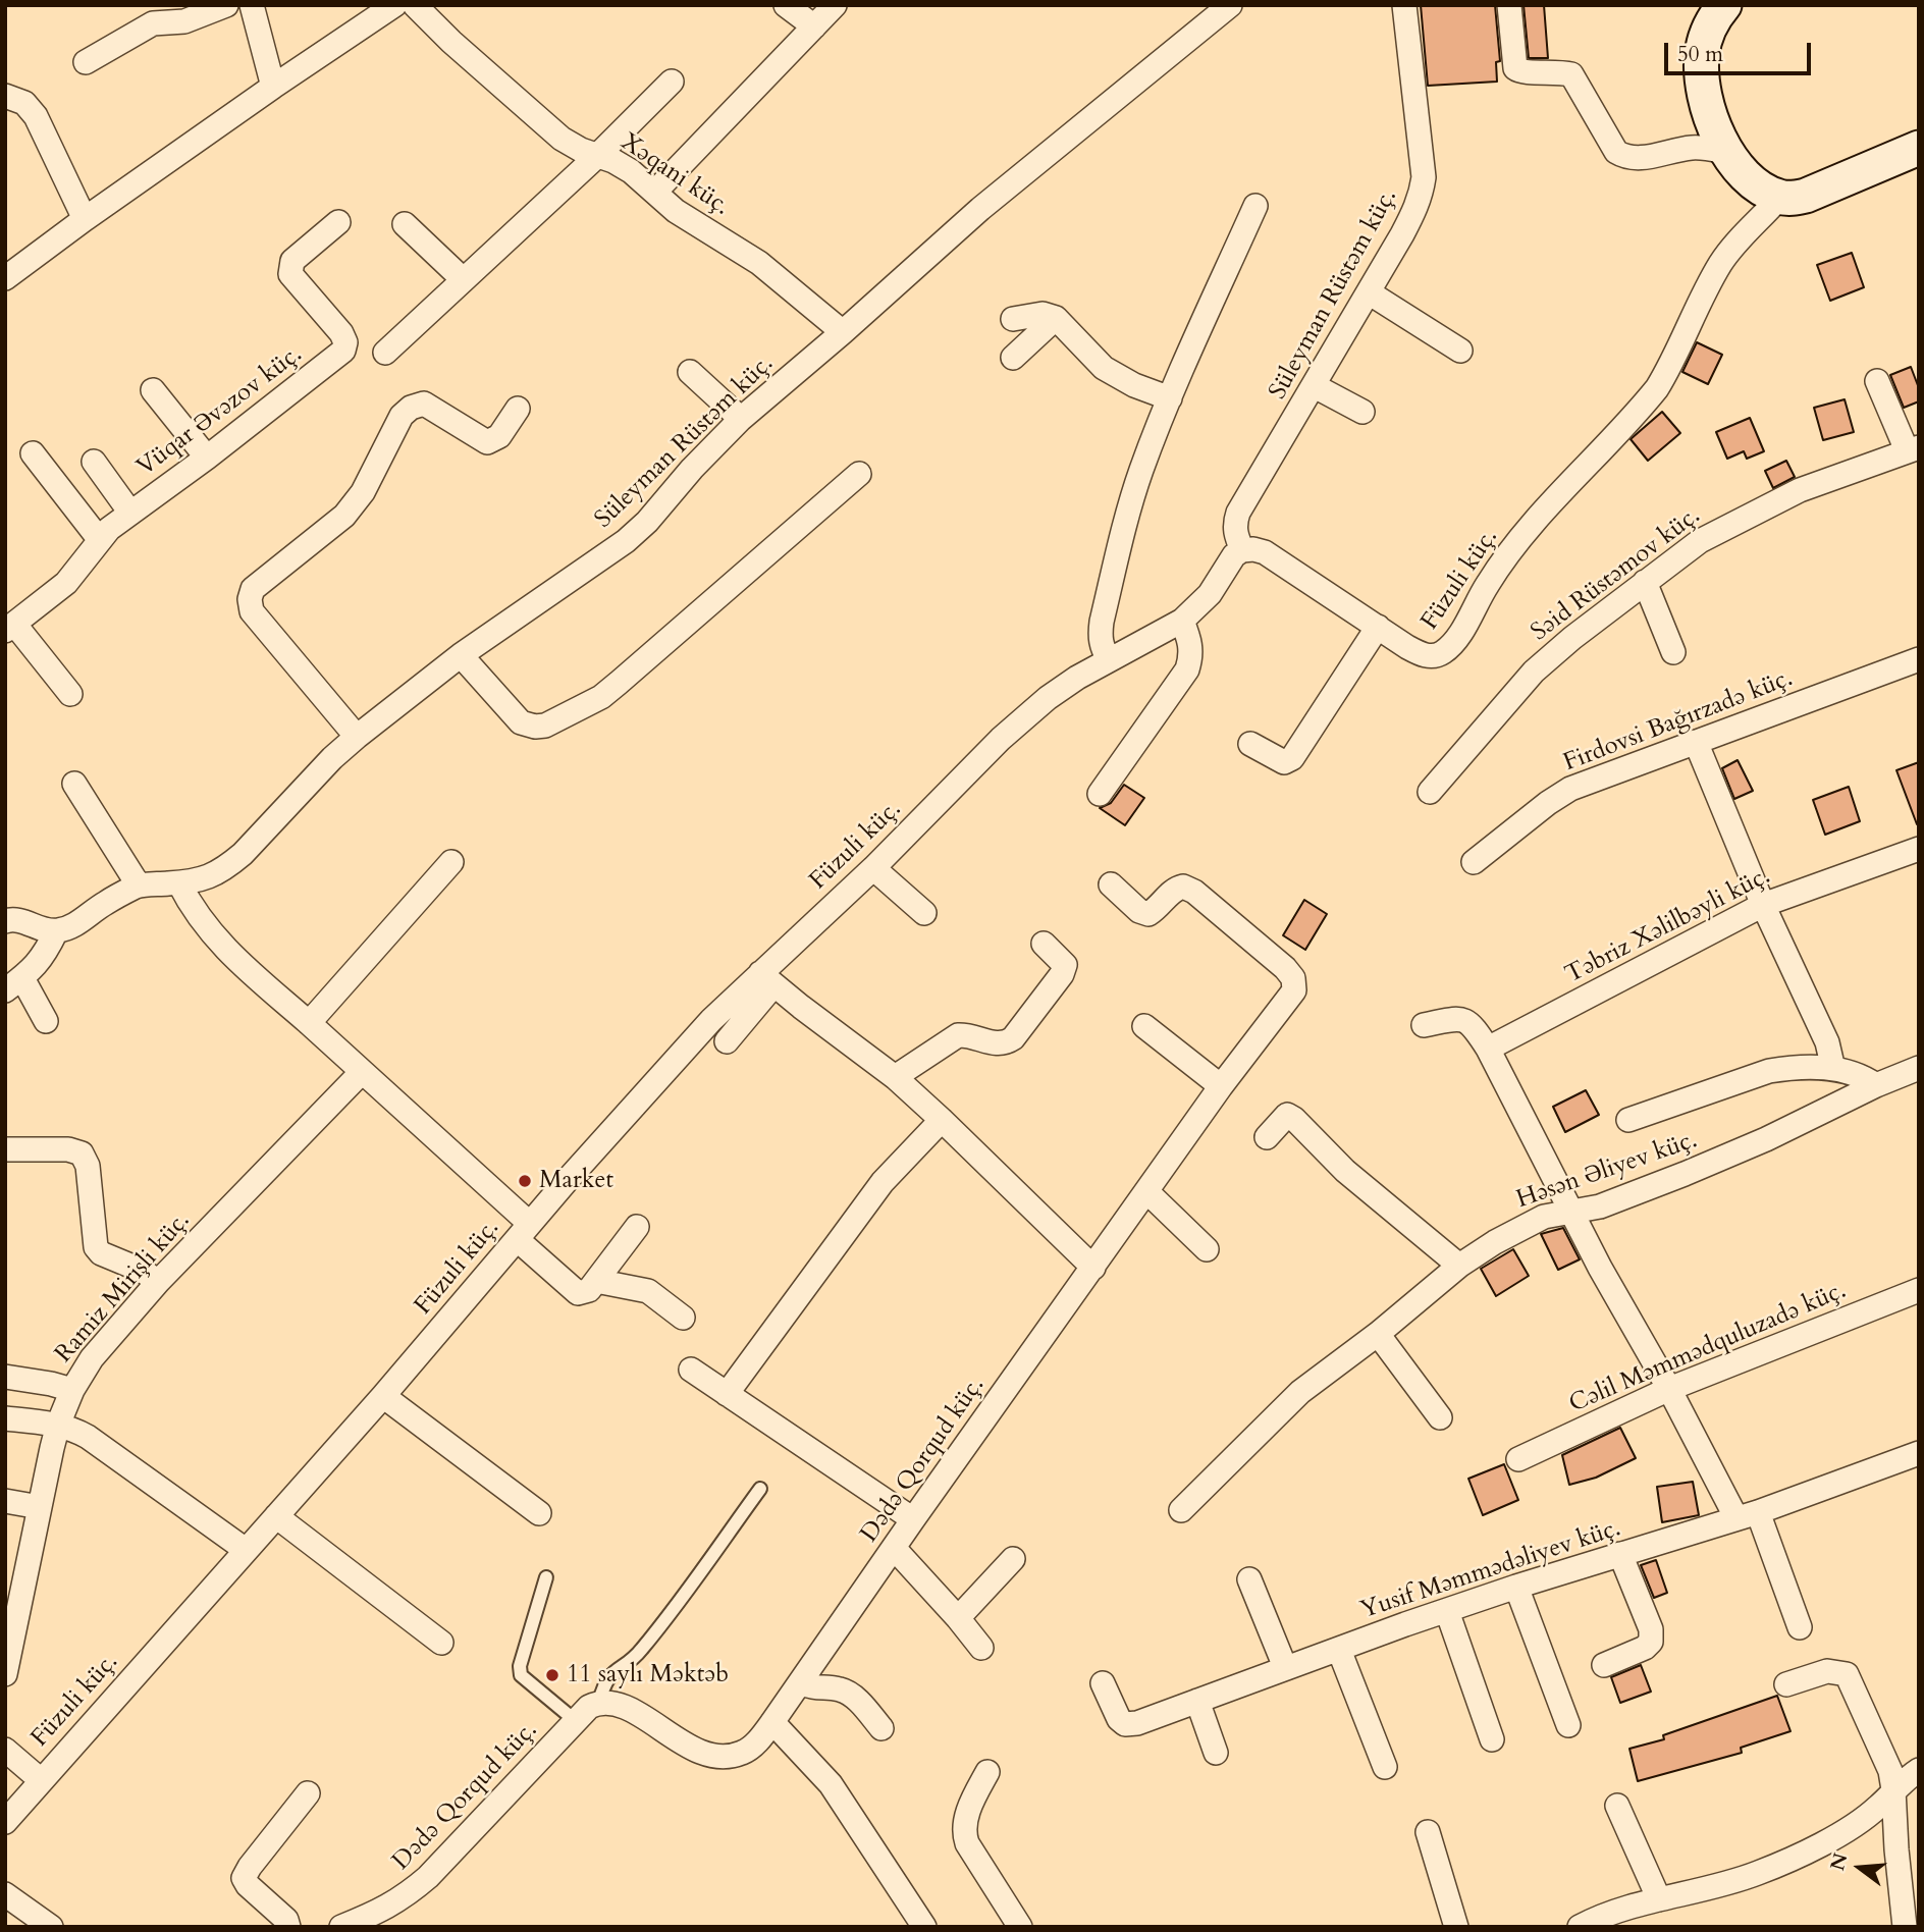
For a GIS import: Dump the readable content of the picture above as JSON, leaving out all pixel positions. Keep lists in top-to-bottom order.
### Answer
{
  "streets": {
    "street": [
      "Xəqani küç.",
      "Süleyman Rüstəm küç.",
      "Vüqar Əvəzov küç.",
      "Səid Rüstəmov küç.",
      "Füzuli küç.",
      "Firdovsi Bağırzadə küç.",
      "Təbriz Xəlilbəyli küç.",
      "Həsən Əliyev küç.",
      "Ramiz Mirişli küç.",
      "Cəlil Məmmədquluzadə küç.",
      "Dədə Qorqud küç.",
      "Yusif Məmmədəliyev küç."
    ]
  },
  "crossings": [
    ["Xəqani küç.", "Süleyman Rüstəm küç."],
    ["Süleyman Rüstəm küç.", "Füzuli küç."]
  ],
  "places": ["Market", "11 saylı Məktəb"],
  "scale_bar": "50 m",
  "north": "left"
}
